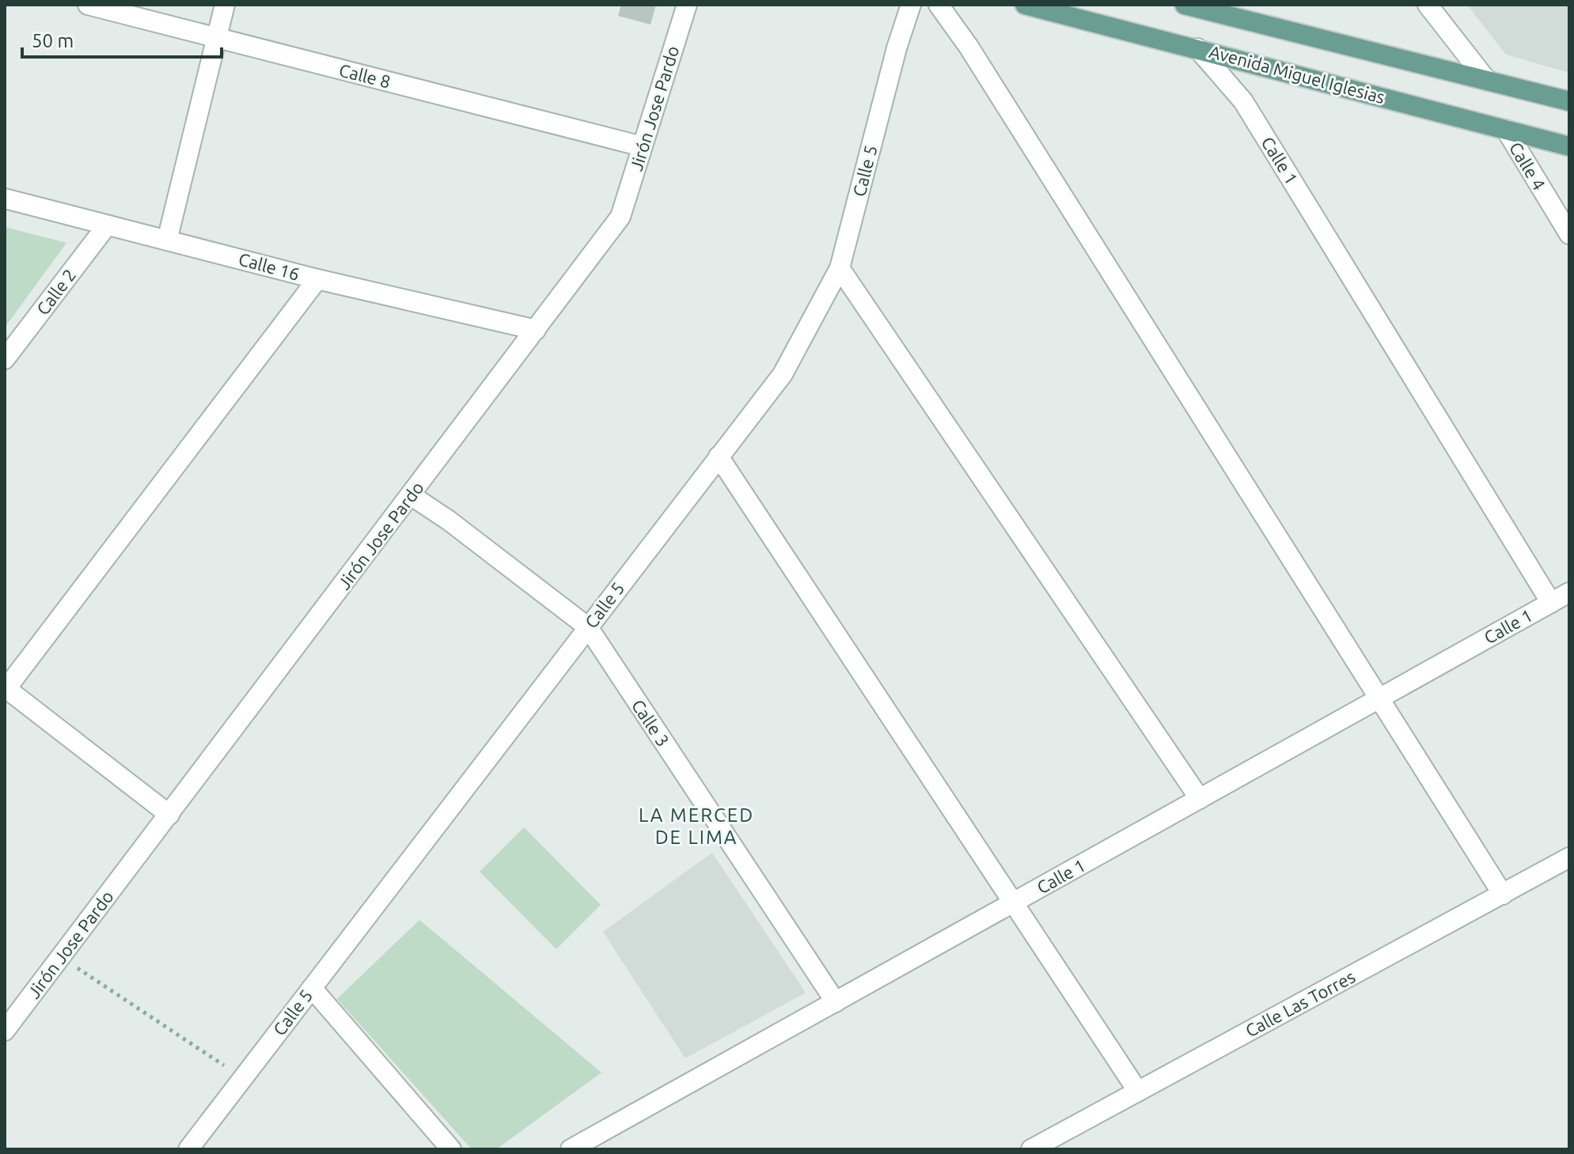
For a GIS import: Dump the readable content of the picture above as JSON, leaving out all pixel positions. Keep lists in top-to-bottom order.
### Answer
{
  "streets": {
    "main road": ["Avenida Miguel Iglesias"],
    "street": [
      "Calle 8",
      "Jirón Jose Pardo",
      "Calle 1",
      "Calle 4",
      "Calle 5",
      "Calle 16",
      "Calle 2",
      "Calle 3",
      "Calle Las Torres"
    ]
  },
  "crossings": [
    ["Avenida Miguel Iglesias", "Calle 1"],
    ["Avenida Miguel Iglesias", "Calle 4"],
    ["Calle 8", "Jirón Jose Pardo"],
    ["Jirón Jose Pardo", "Calle 16"],
    ["Jirón Jose Pardo", "Calle 3"],
    ["Calle 1", "Calle 3"],
    ["Calle 5", "Calle 3"],
    ["Calle 16", "Calle 2"]
  ],
  "districts": ["LA MERCED DE LIMA"],
  "scale_bar": "50 m"
}
